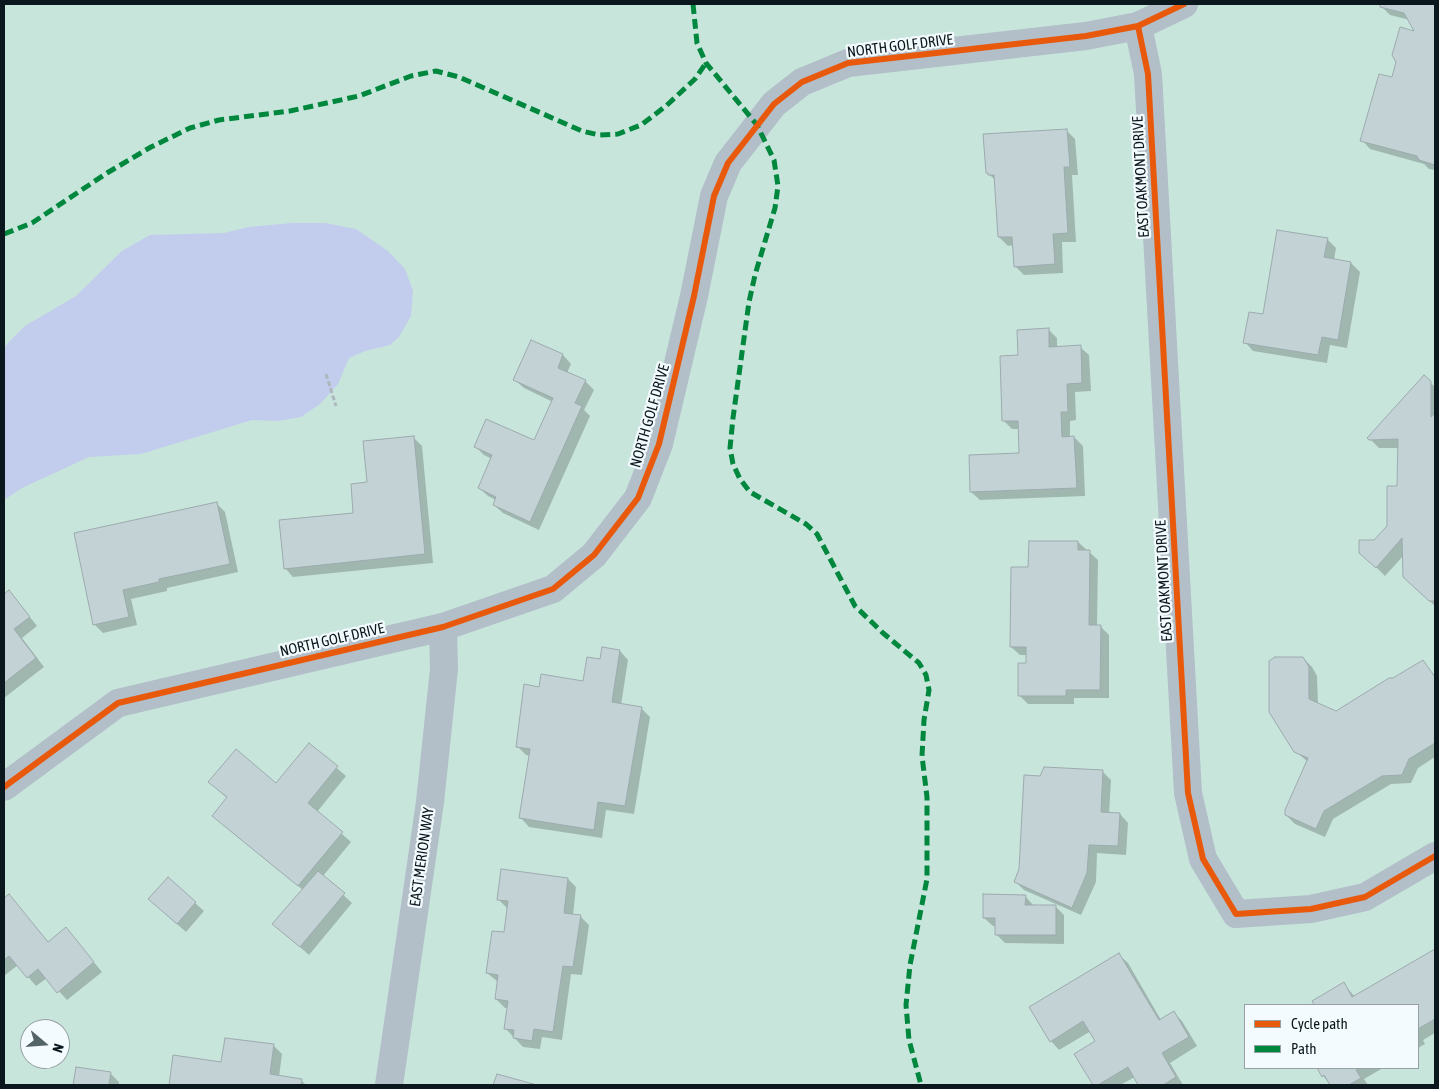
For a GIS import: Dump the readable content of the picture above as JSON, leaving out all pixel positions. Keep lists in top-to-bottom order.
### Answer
{
  "streets": {
    "street": ["NORTH GOLF DRIVE", "EAST OAKMONT DRIVE", "EAST MERION WAY"]
  },
  "crossings": [
    ["NORTH GOLF DRIVE", "EAST OAKMONT DRIVE"],
    ["NORTH GOLF DRIVE", "EAST MERION WAY"]
  ],
  "legend": ["Cycle path", "Path"],
  "north": "right"
}
